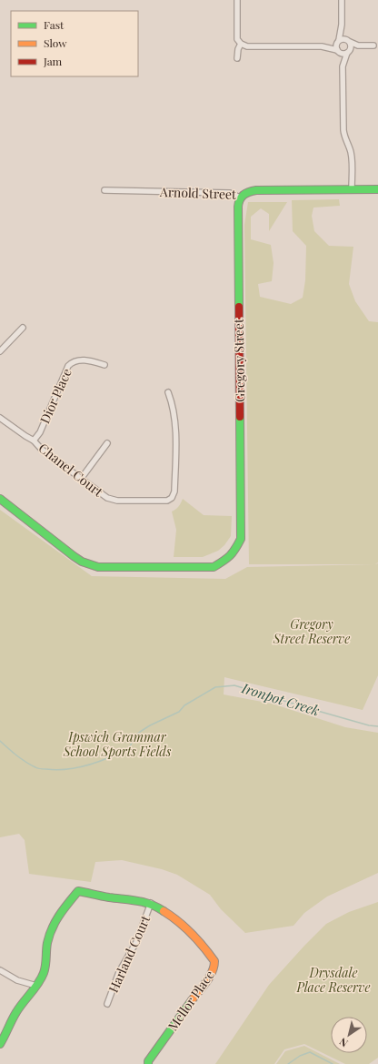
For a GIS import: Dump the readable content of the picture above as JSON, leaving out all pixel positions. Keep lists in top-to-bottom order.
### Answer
{
  "streets": {
    "main road": ["Arnold Street", "Gregory Street", "Mellor Place"],
    "street": ["Dior Place", "Chanel Court", "Harland Court"]
  },
  "crossings": [
    ["Arnold Street", "Gregory Street"],
    ["Dior Place", "Chanel Court"],
    ["Harland Court", "Mellor Place"]
  ],
  "water": ["Ironpot Creek"],
  "parks": ["Gregory Street Reserve", "Ipswich Grammar School Sports Fields", "Drysdale Place Reserve"],
  "legend": ["Fast", "Slow", "Jam"],
  "north": "bottom left"
}
